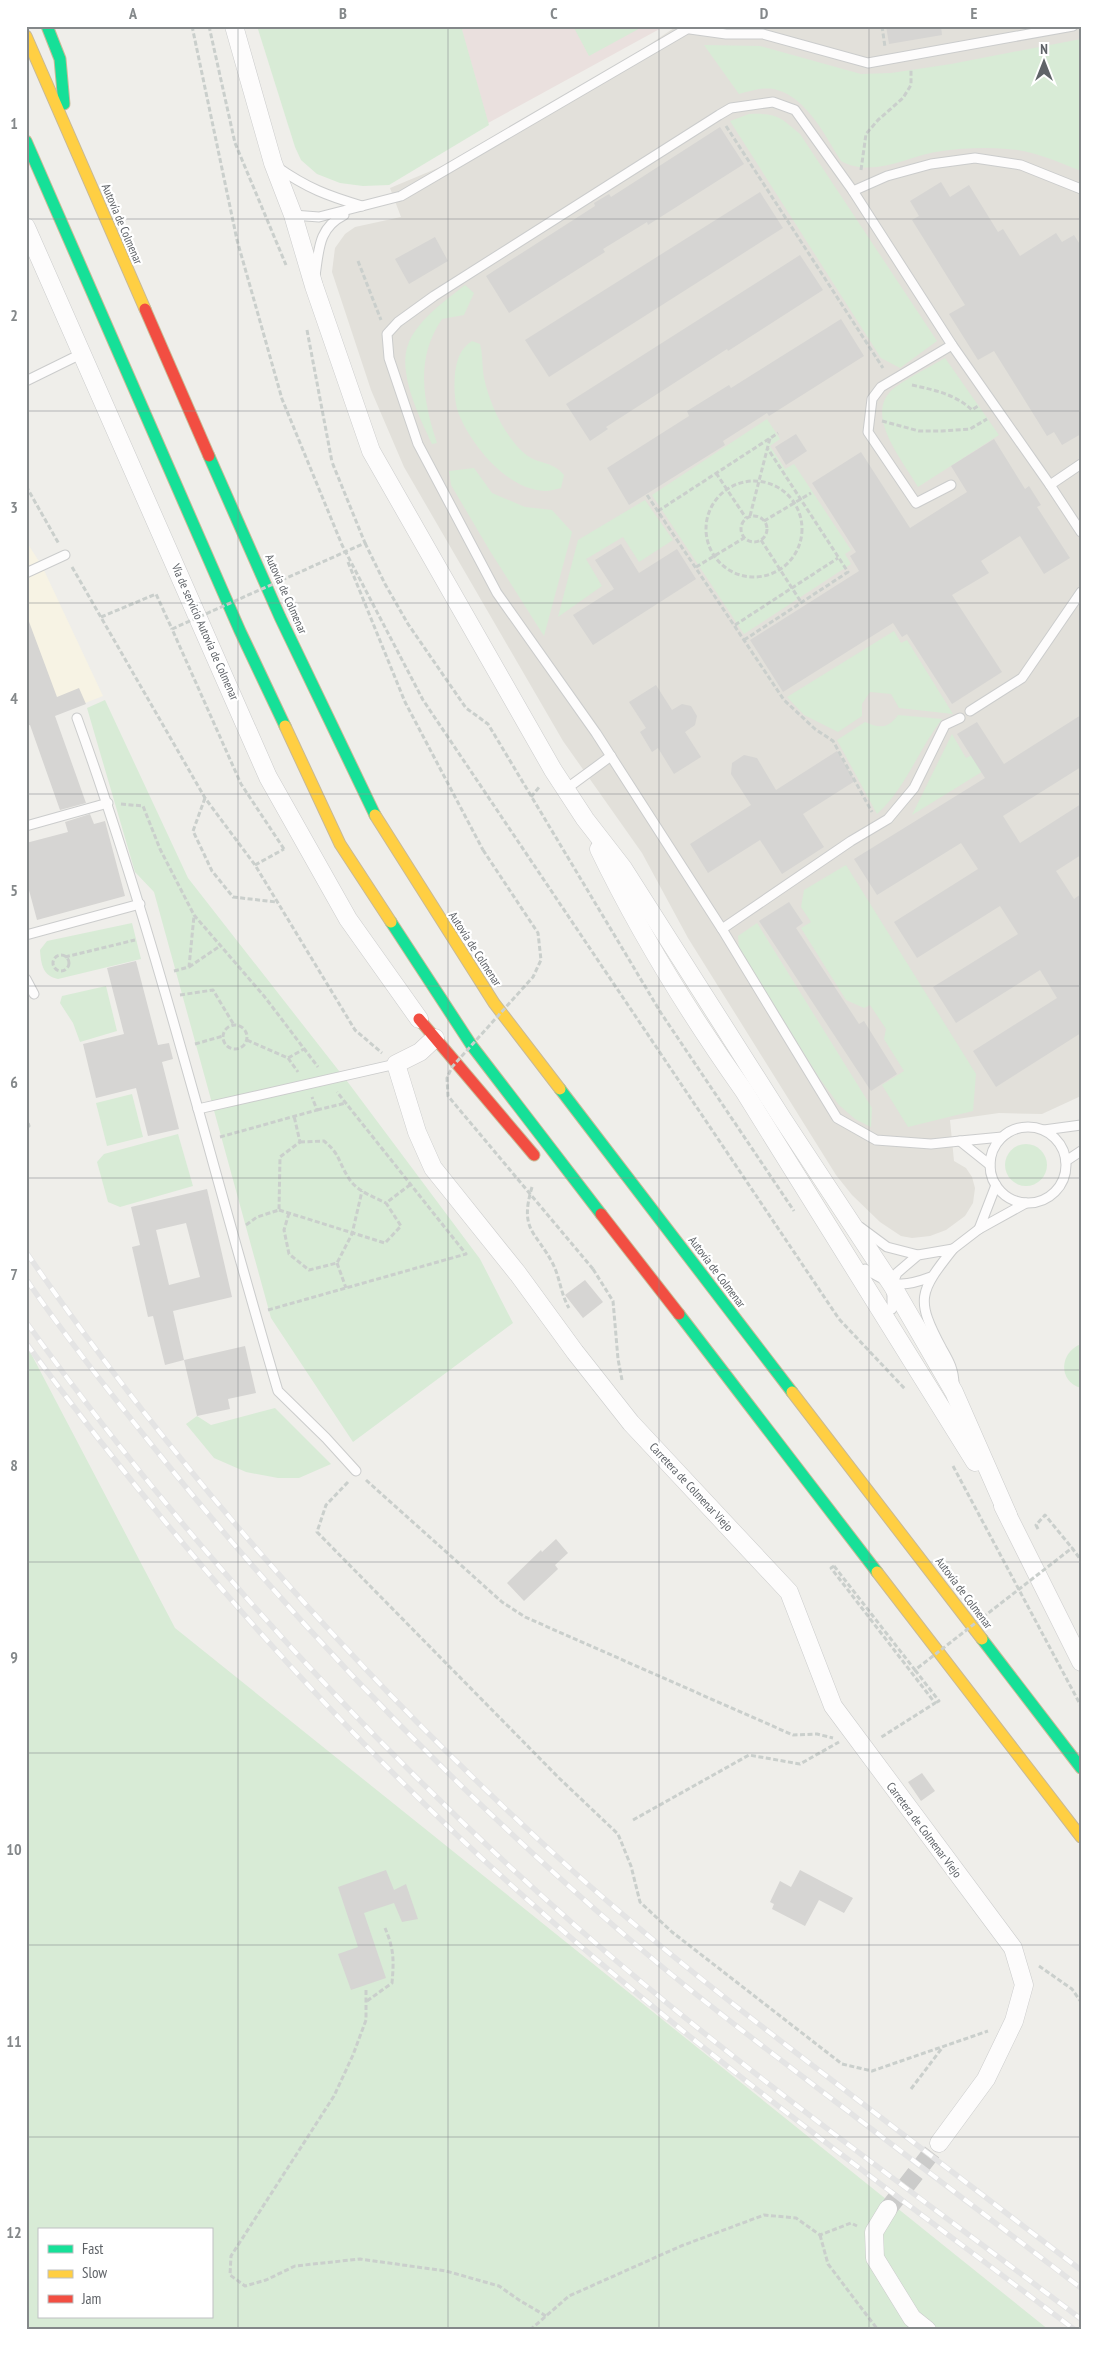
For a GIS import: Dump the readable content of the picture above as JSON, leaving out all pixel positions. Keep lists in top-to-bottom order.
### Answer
{
  "streets": {
    "highway": ["Autovía de Colmenar"],
    "street": ["Vía de servicio Autovía de Colmenar", "Carretera de Colmenar Viejo"]
  },
  "legend": ["Fast", "Slow", "Jam"],
  "north": "top",
  "grid": {
    "columns": [
      "A",
      "B",
      "C",
      "D",
      "E"
    ],
    "rows": [
      "1",
      "2",
      "3",
      "4",
      "5",
      "6",
      "7",
      "8",
      "9",
      "10",
      "11",
      "12"
    ]
  }
}
